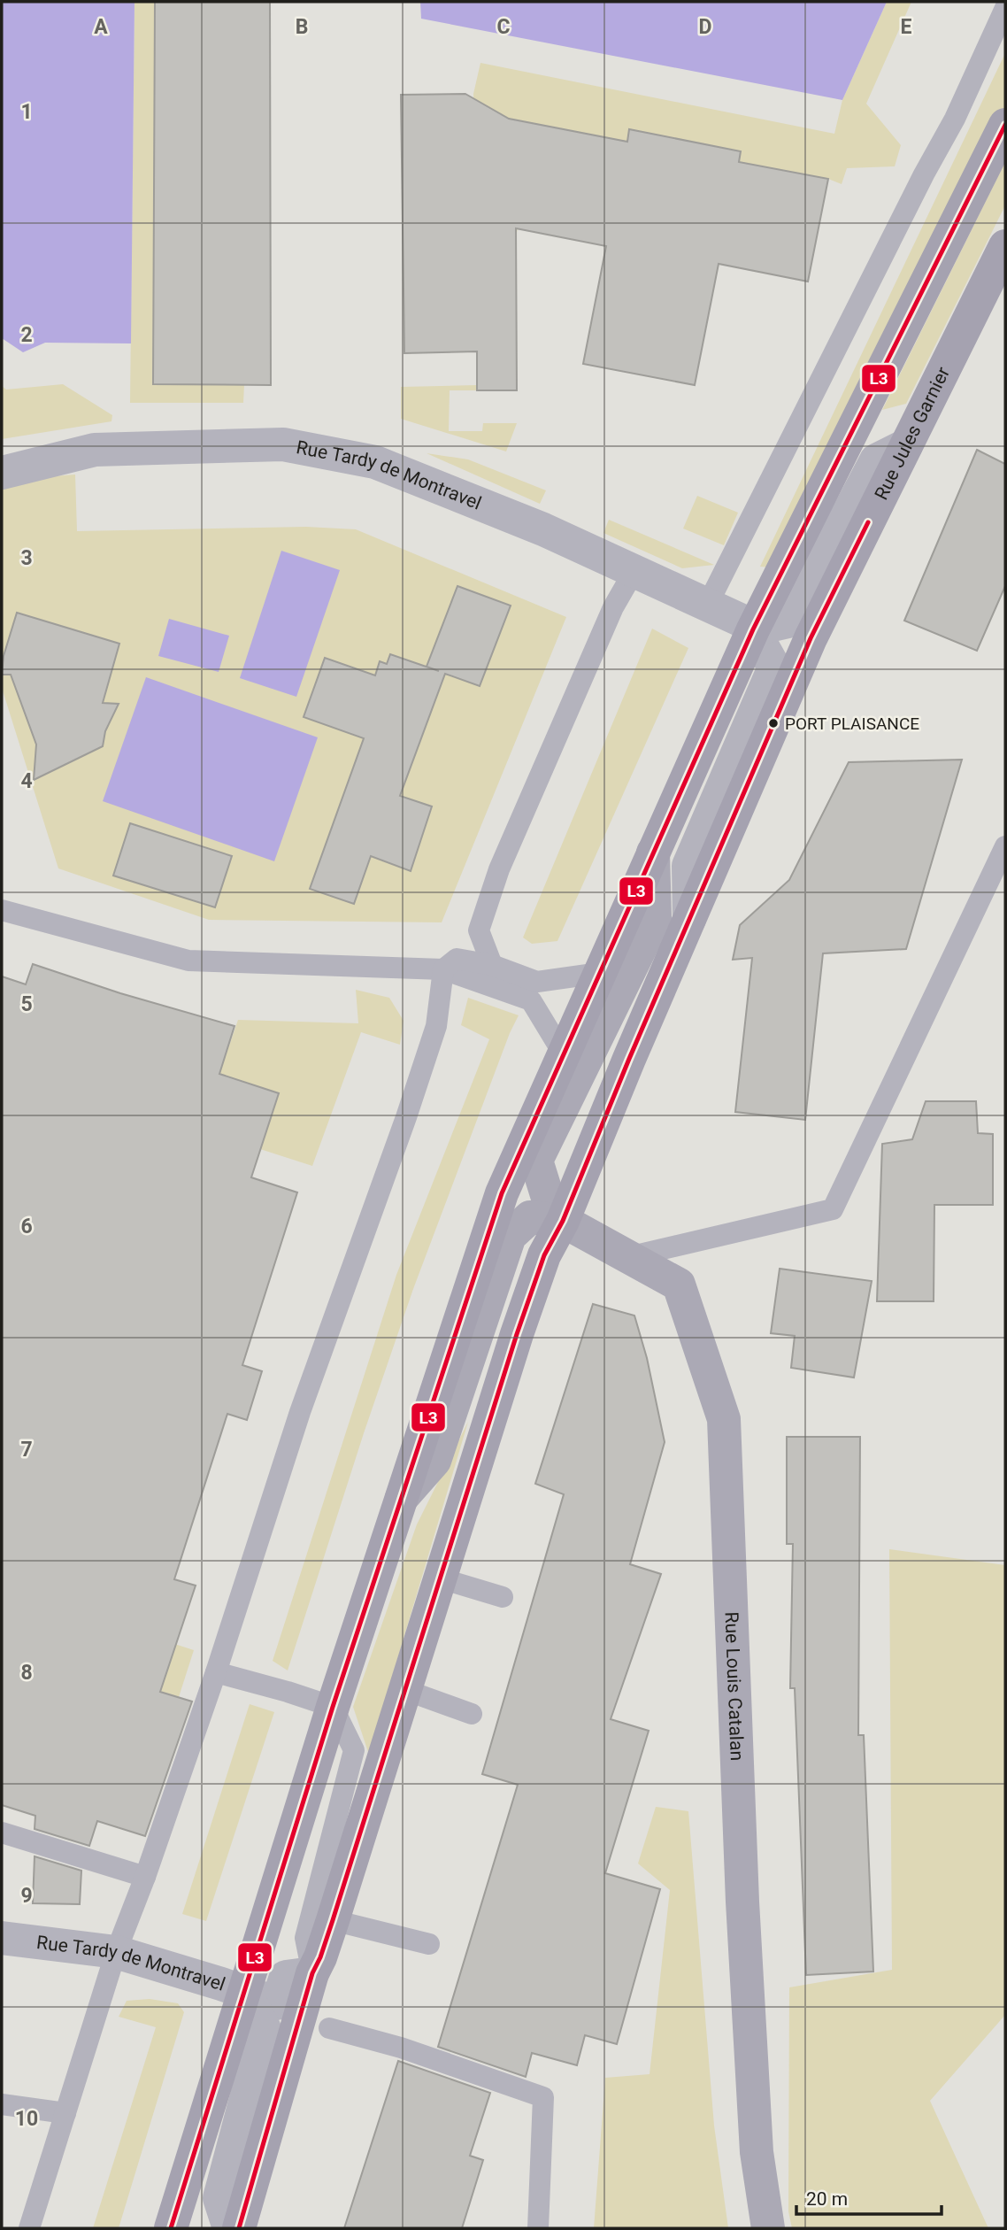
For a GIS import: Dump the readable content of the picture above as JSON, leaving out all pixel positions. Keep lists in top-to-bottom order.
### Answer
{
  "streets": {
    "main road": ["Rue Jules Garnier"],
    "street": ["Rue Tardy de Montravel", "Rue Louis Catalan"]
  },
  "crossings": [
    ["Rue Jules Garnier", "Rue Tardy de Montravel"],
    ["Rue Jules Garnier", "Rue Louis Catalan"]
  ],
  "places": ["PORT PLAISANCE"],
  "lines": ["transit line L3"],
  "scale_bar": "20 m",
  "grid": {
    "columns": [
      "A",
      "B",
      "C",
      "D",
      "E"
    ],
    "rows": [
      "1",
      "2",
      "3",
      "4",
      "5",
      "6",
      "7",
      "8",
      "9",
      "10"
    ]
  }
}
